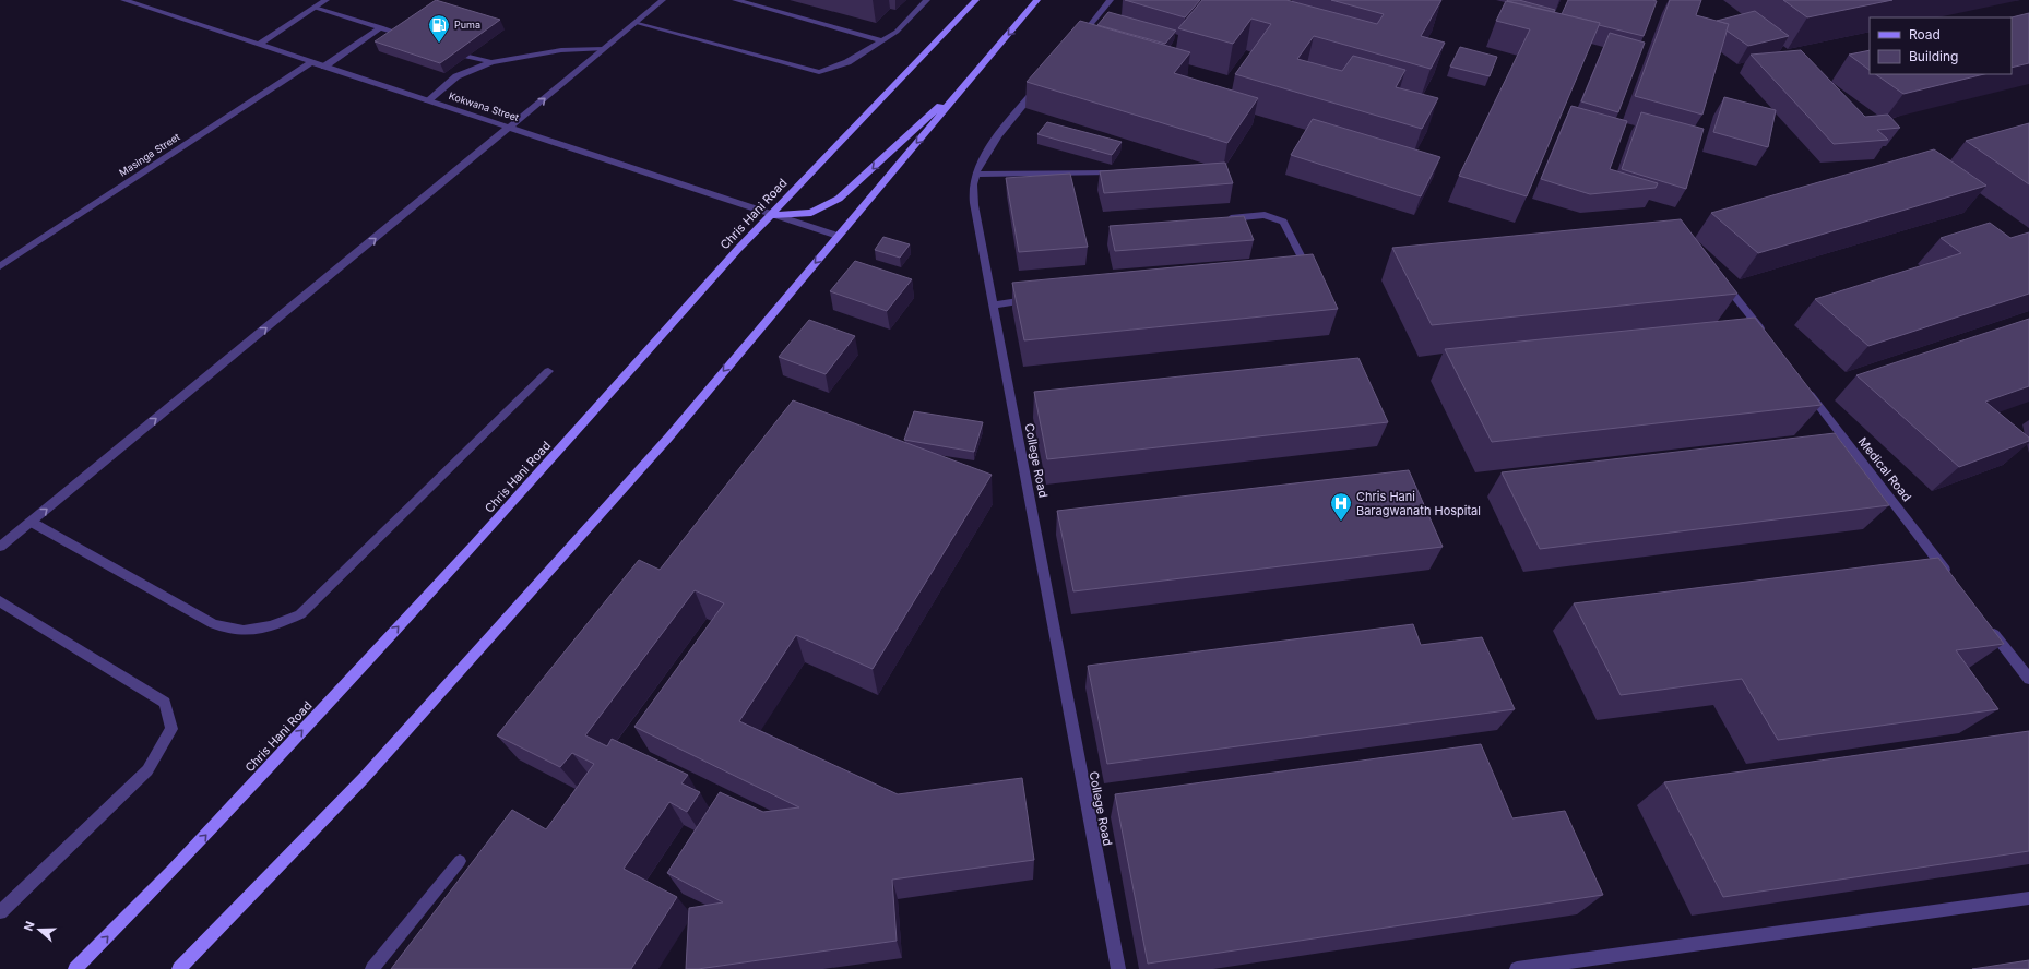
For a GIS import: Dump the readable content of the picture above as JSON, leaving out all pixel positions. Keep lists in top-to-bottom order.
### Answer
{
  "streets": {
    "main road": ["Chris Hani Road"],
    "street": [
      "Kokwana Street",
      "Masinga Street",
      "College Road",
      "Medical Road"
    ]
  },
  "crossings": [
    ["Kokwana Street", "Masinga Street"],
    ["Kokwana Street", "Chris Hani Road"]
  ],
  "places": {
    "fuel station": ["Puma"],
    "hospital": ["Chris Hani Baragwanath Hospital"]
  },
  "legend": ["Road", "Building"],
  "north": "left"
}
